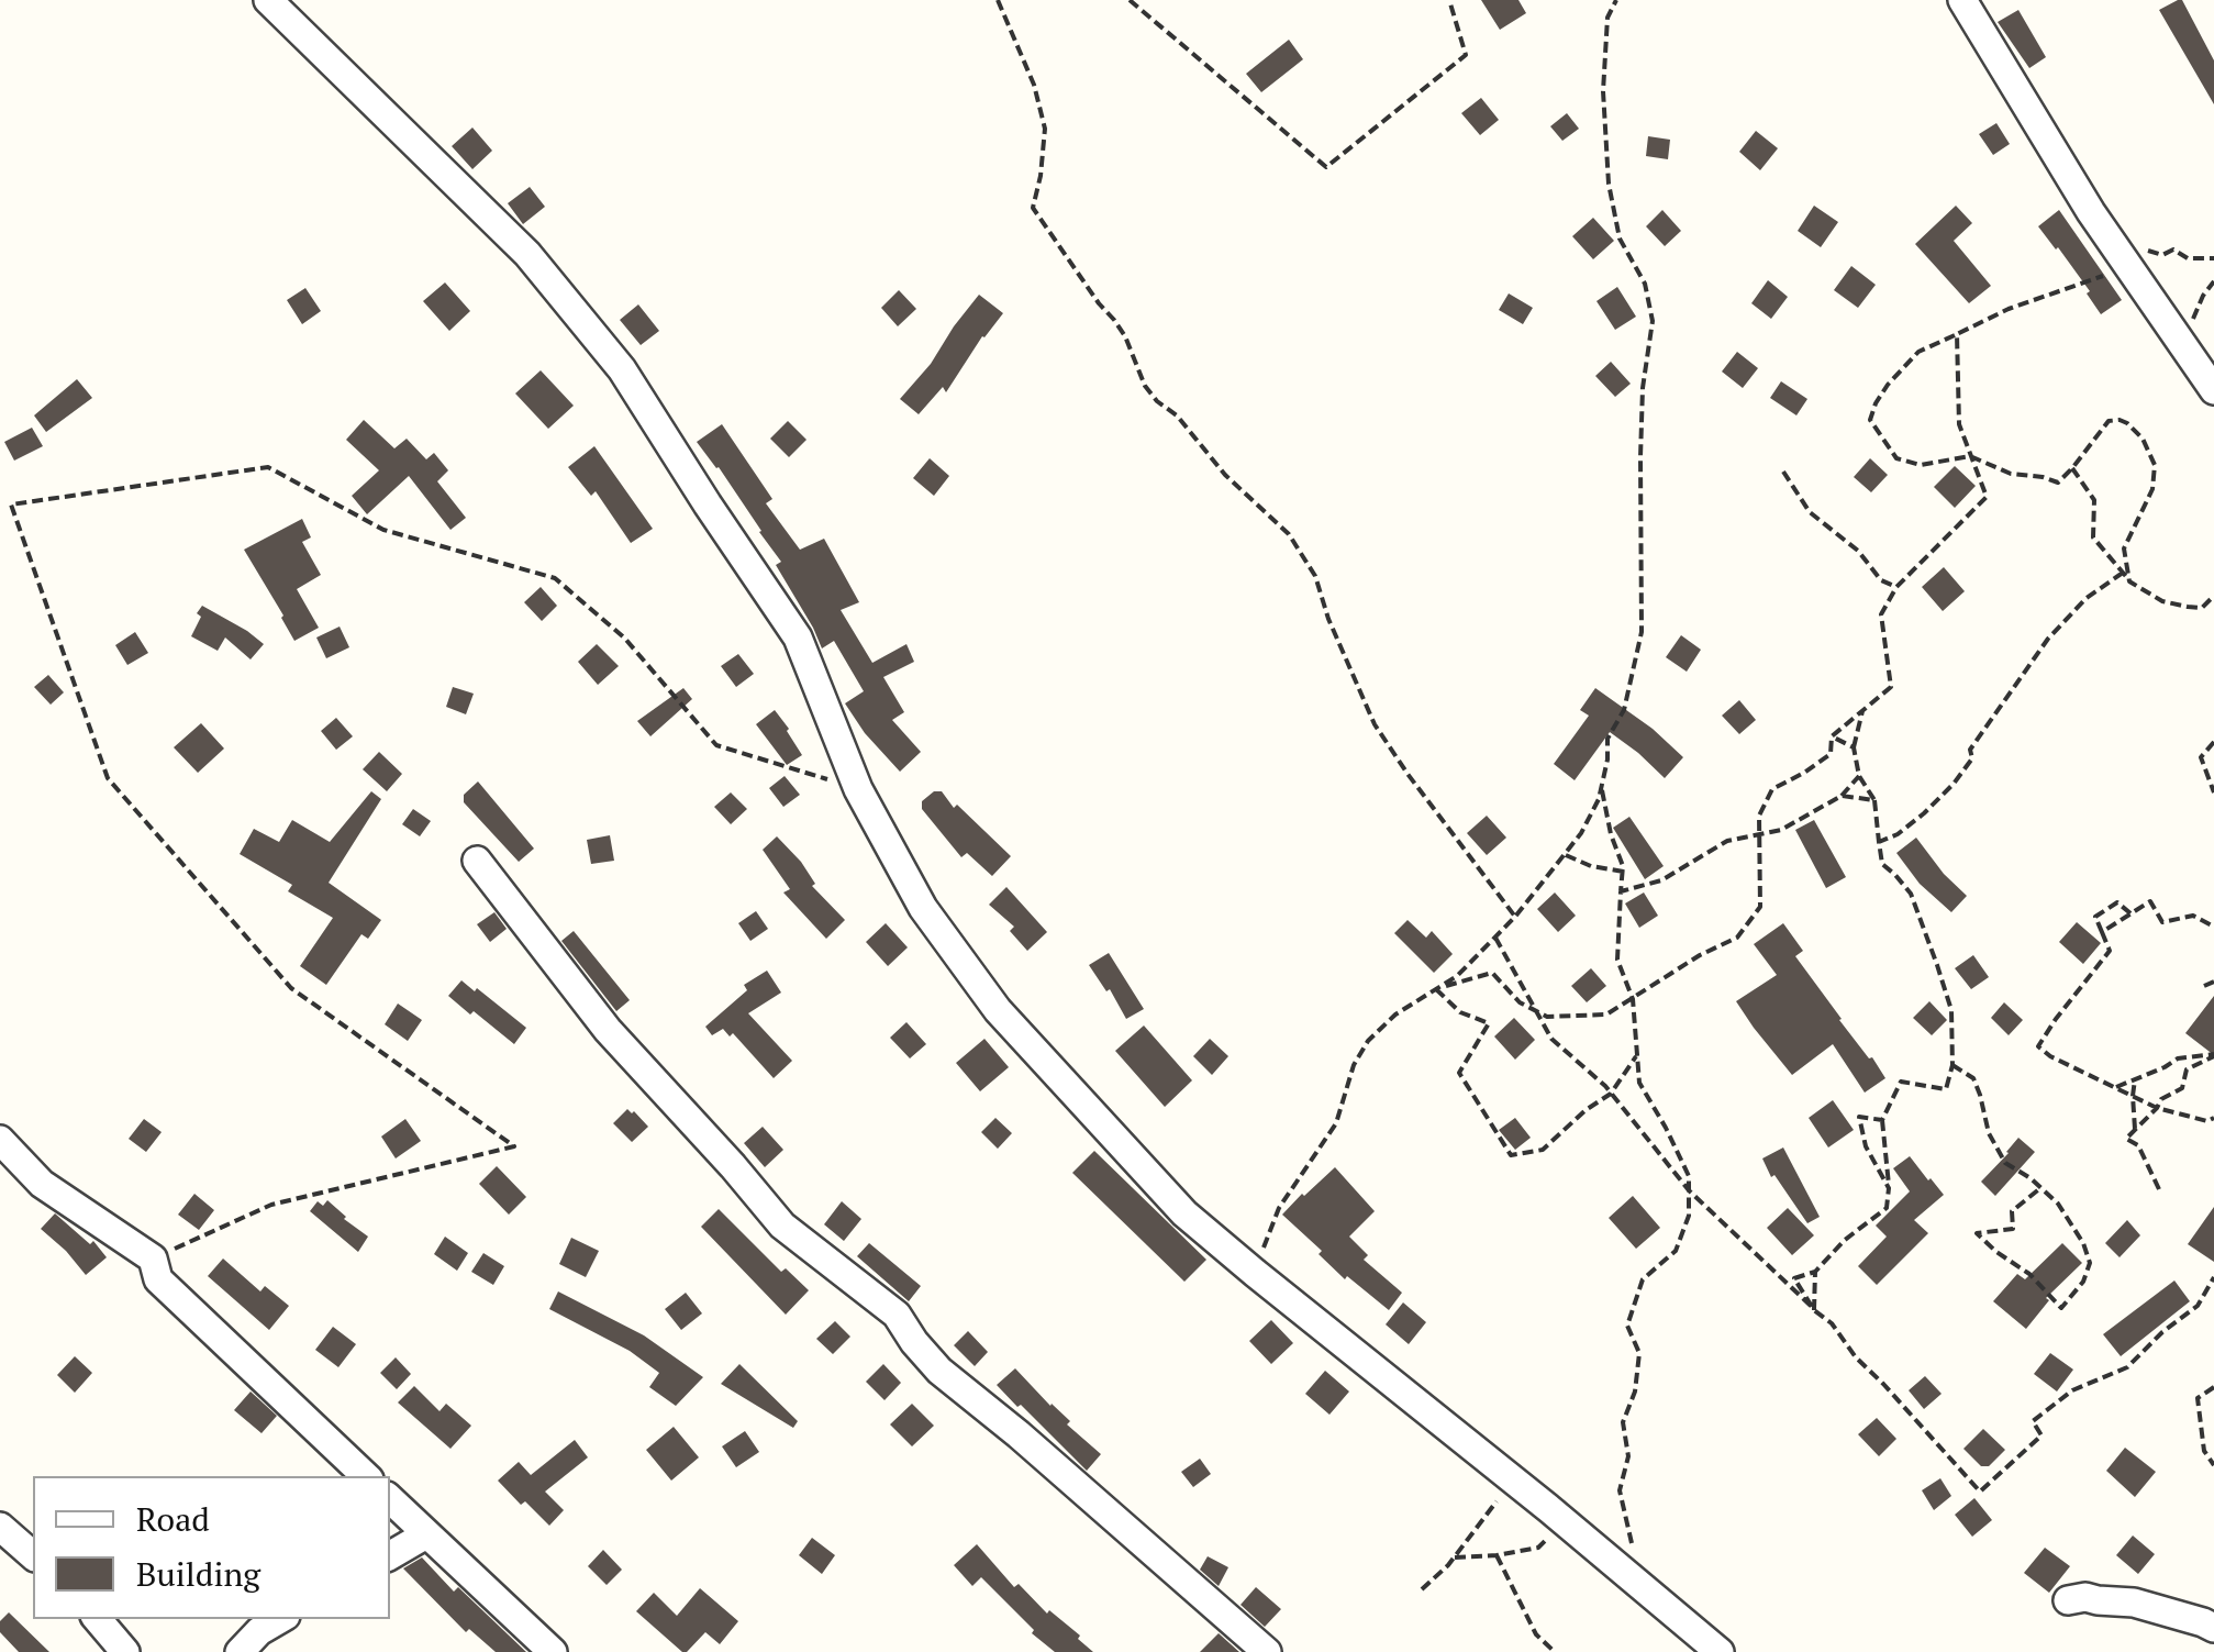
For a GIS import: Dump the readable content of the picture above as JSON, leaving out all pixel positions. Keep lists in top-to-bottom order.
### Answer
{
  "legend": ["Road", "Building"]
}
